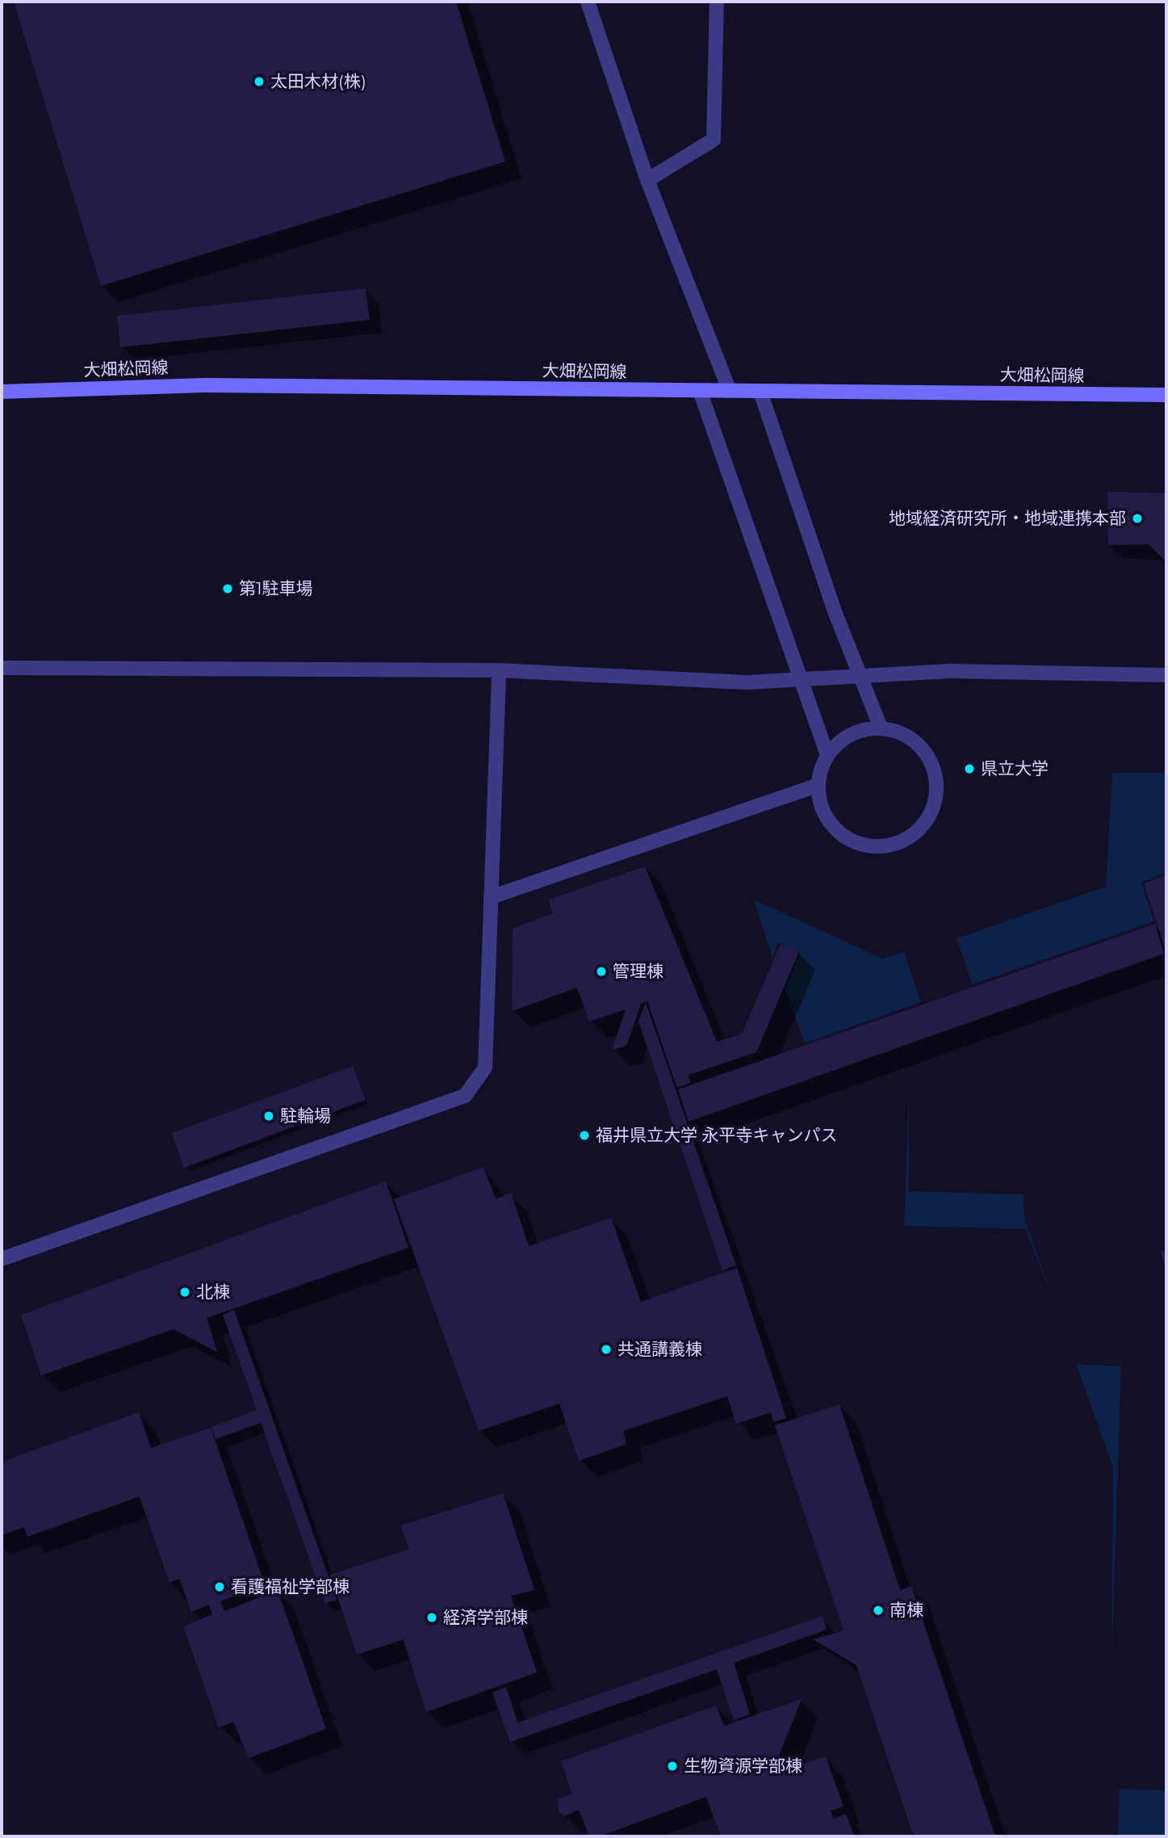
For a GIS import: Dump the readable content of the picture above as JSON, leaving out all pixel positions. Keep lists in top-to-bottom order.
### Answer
{
  "streets": {
    "main road": ["大畑松岡線"]
  },
  "places": [
    "太田木材(株)",
    "地域経済研究所・地域連携本部",
    "第1駐車場",
    "県立大学",
    "管理棟",
    "駐輪場",
    "福井県立大学 永平寺キャンパス",
    "北棟",
    "共通講義棟",
    "看護福祉学部棟",
    "南棟",
    "経済学部棟",
    "生物資源学部棟"
  ]
}
